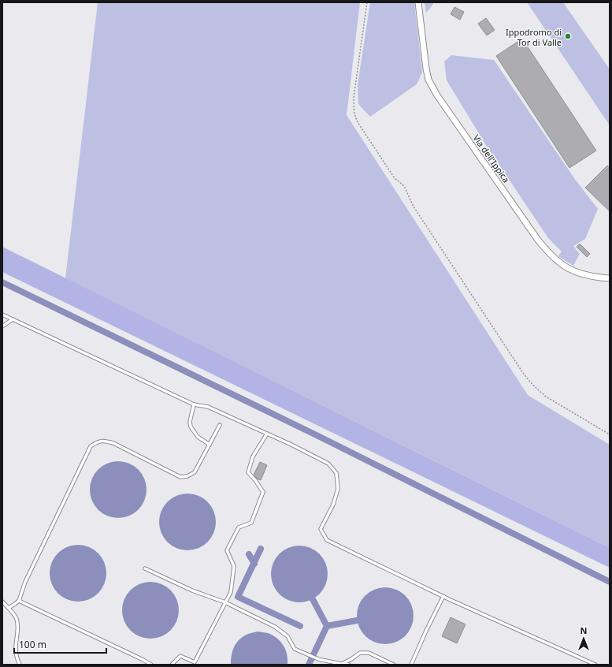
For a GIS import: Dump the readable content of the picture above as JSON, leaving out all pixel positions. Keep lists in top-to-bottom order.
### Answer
{
  "streets": {
    "street": ["Via dell'Ippica"]
  },
  "places": ["Ippodromo di Tor di Valle"],
  "scale_bar": "100 m",
  "north": "top"
}
